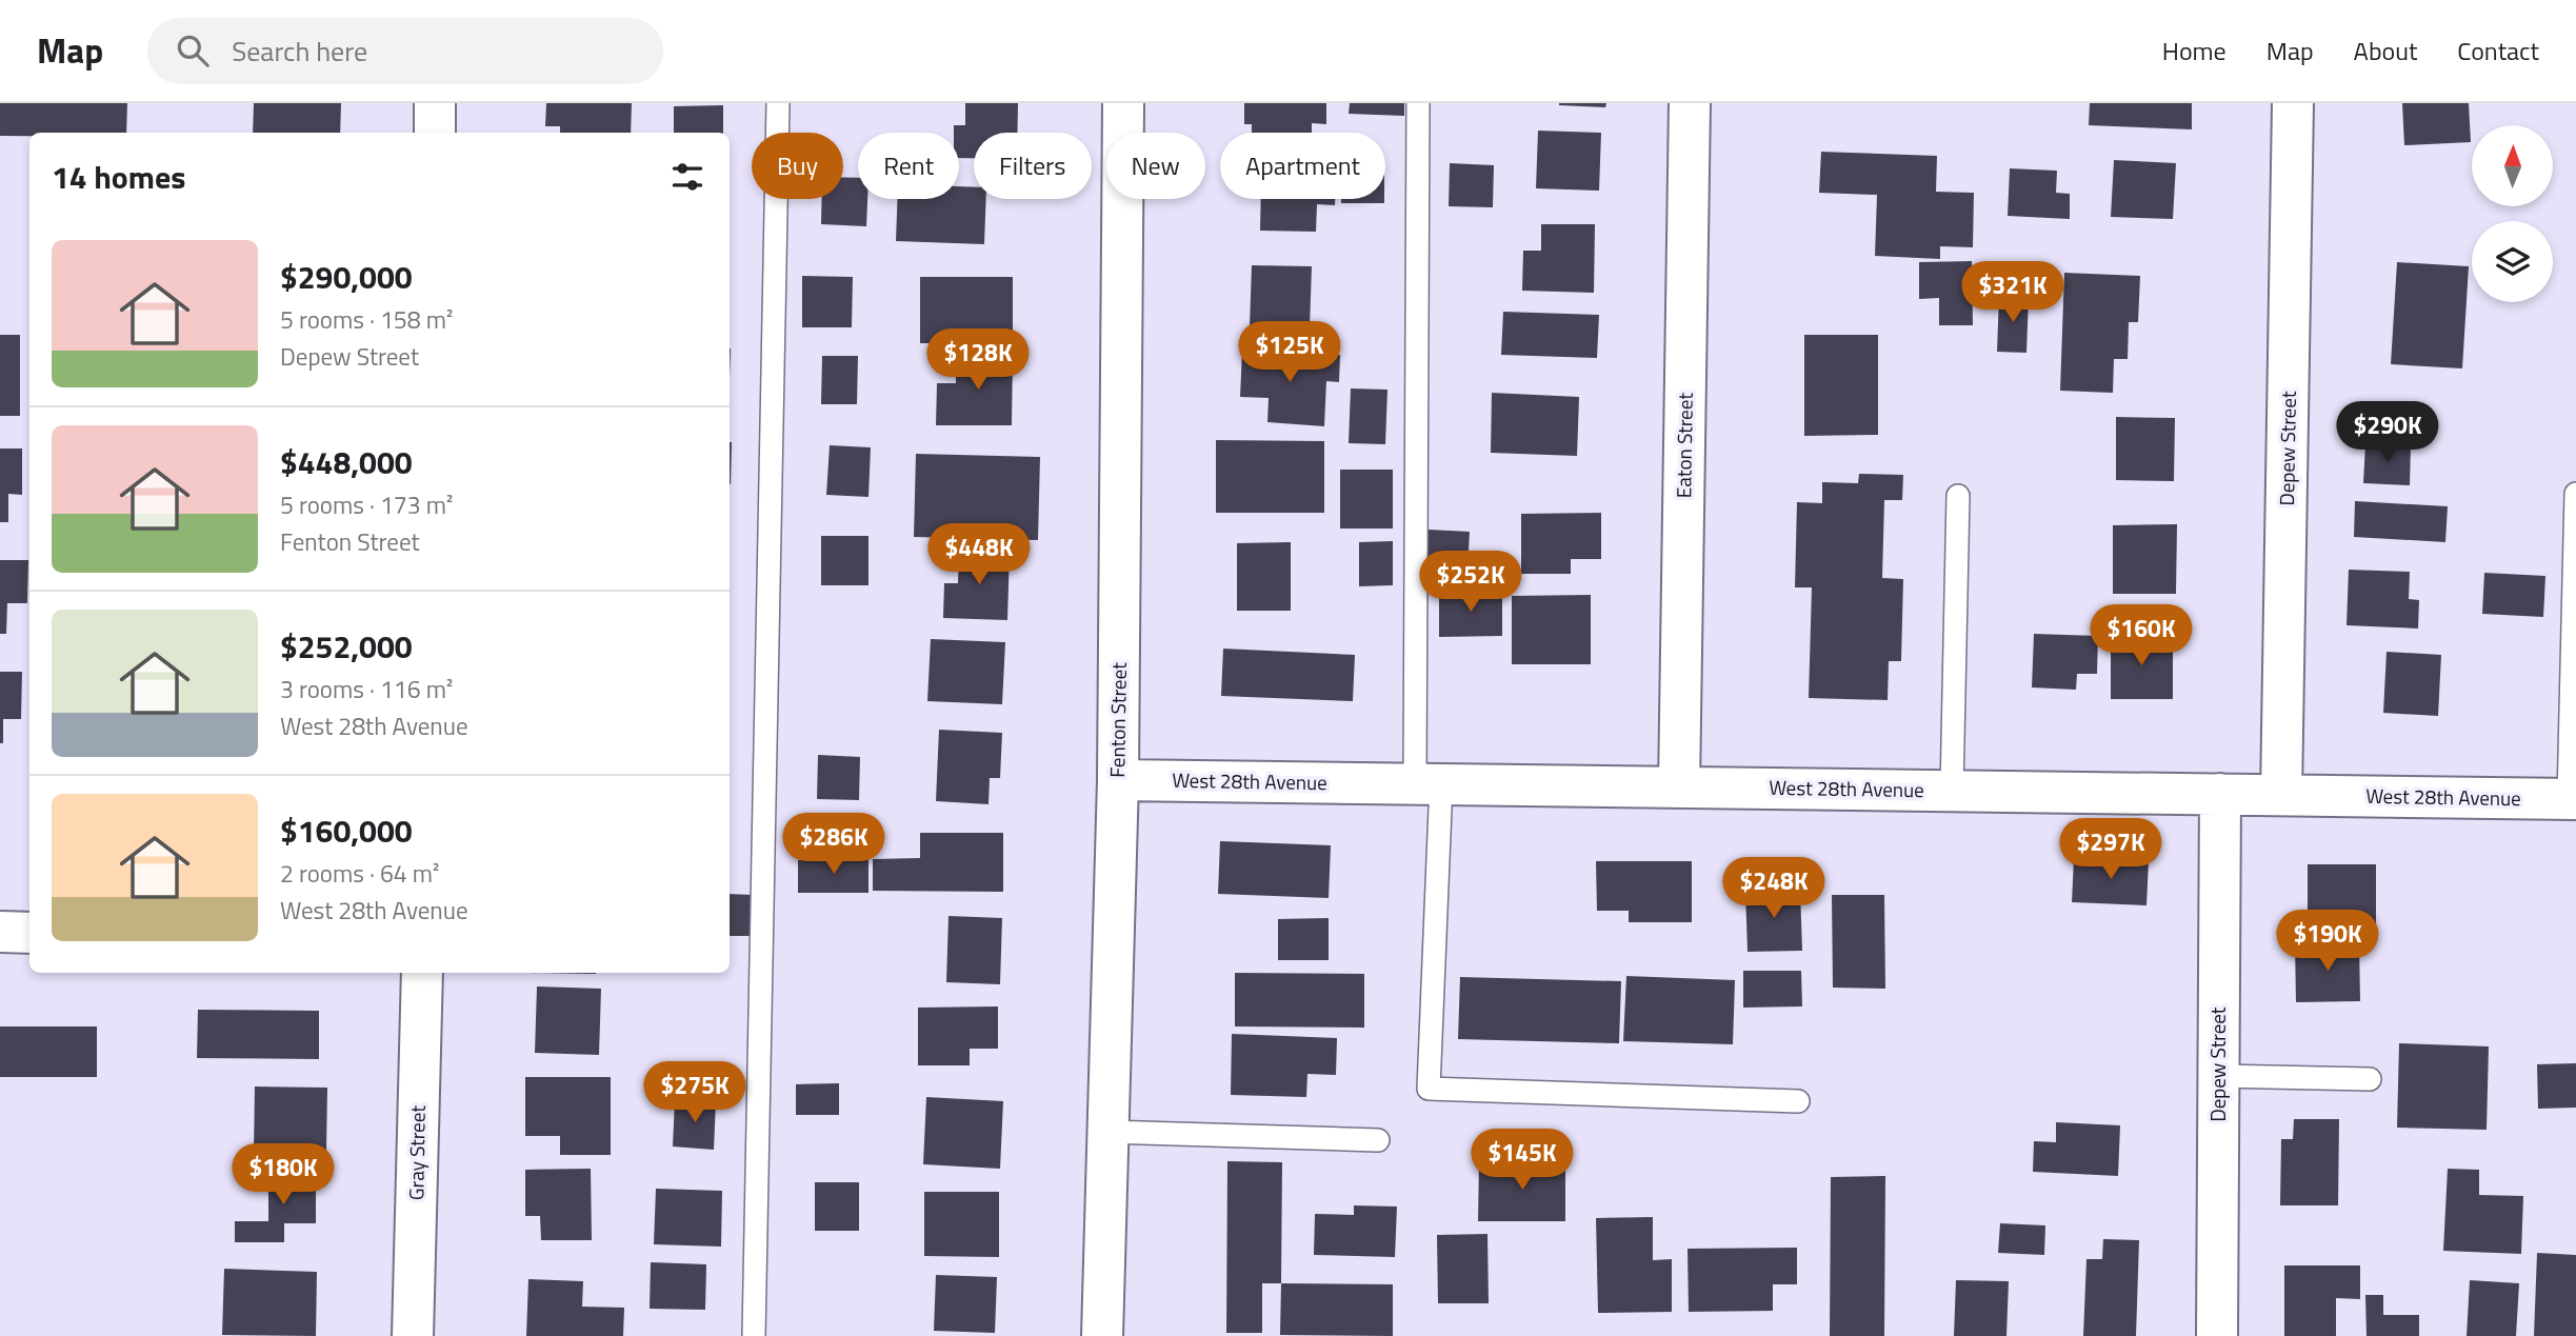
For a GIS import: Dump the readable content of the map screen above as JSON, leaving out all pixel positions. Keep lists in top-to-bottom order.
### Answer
{
  "streets": {
    "street": [
      "Eaton Street",
      "Depew Street",
      "Fenton Street",
      "West 28th Avenue",
      "Gray Street"
    ]
  },
  "crossings": [
    ["Eaton Street", "West 28th Avenue"],
    ["Depew Street", "West 28th Avenue"],
    ["Fenton Street", "West 28th Avenue"]
  ],
  "north": "top",
  "page": {
    "header": "Map",
    "search": "Search here",
    "nav": [
      "Home",
      "Map",
      "About",
      "Contact"
    ],
    "chip": [
      "Buy",
      "Rent",
      "Filters",
      "New",
      "Apartment"
    ],
    "heading": "14 homes",
    "list": [
      {
        "name": "$290,000",
        "note": "5 rooms · 158 m² · Depew Street"
      },
      {
        "name": "$448,000",
        "note": "5 rooms · 173 m² · Fenton Street"
      },
      {
        "name": "$252,000",
        "note": "3 rooms · 116 m² · West 28th Avenue"
      },
      {
        "name": "$160,000",
        "note": "2 rooms · 64 m² · West 28th Avenue"
      }
    ],
    "price": [
      "$321K",
      "$125K",
      "$128K",
      "$290K",
      "$448K",
      "$252K",
      "$160K",
      "$286K",
      "$297K",
      "$248K",
      "$190K",
      "$275K",
      "$145K",
      "$180K"
    ]
  }
}
